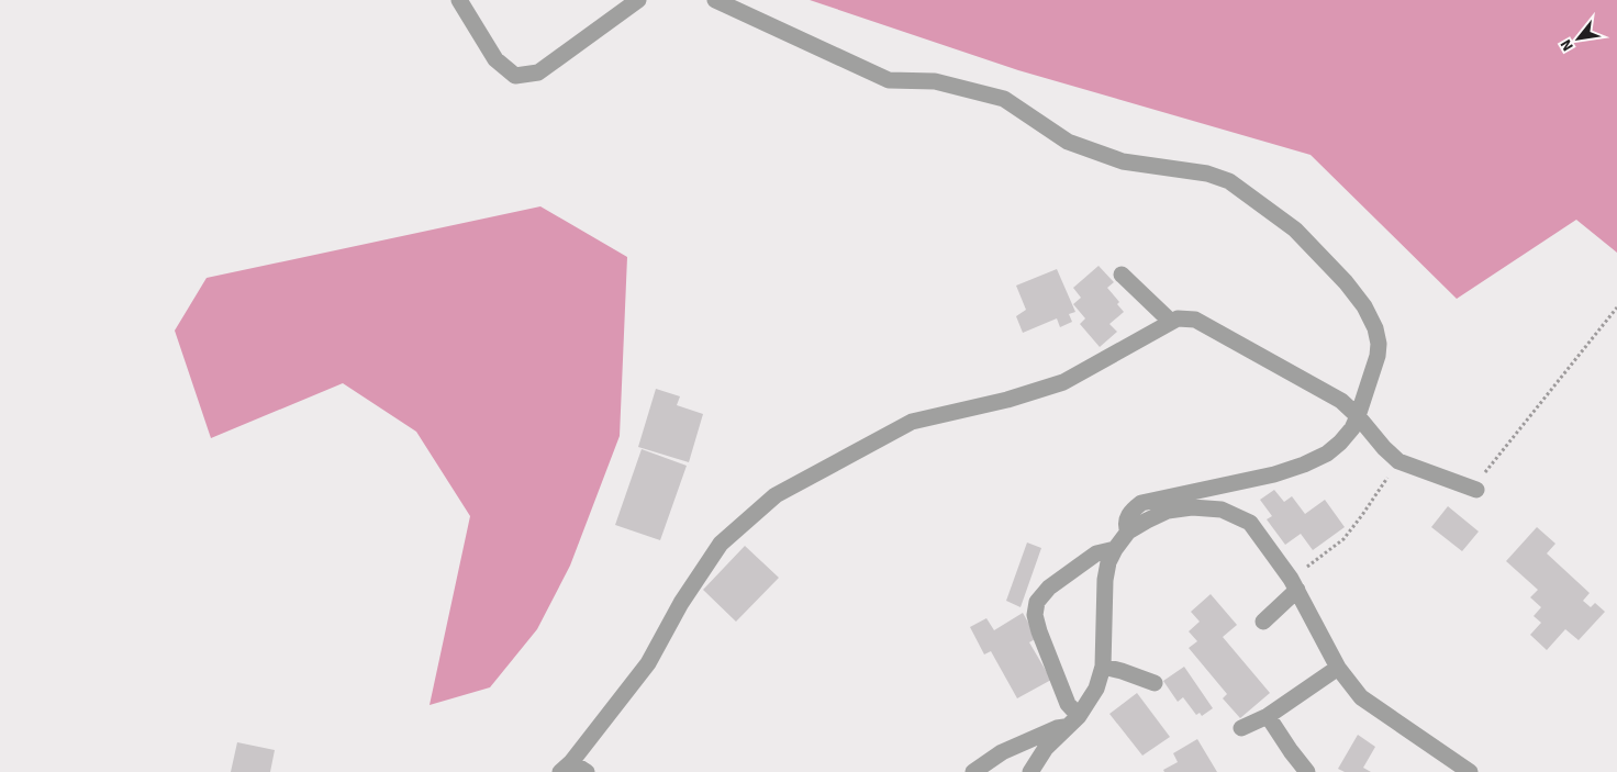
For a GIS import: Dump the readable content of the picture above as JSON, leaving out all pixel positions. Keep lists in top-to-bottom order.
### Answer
{
  "north": "bottom left"
}
